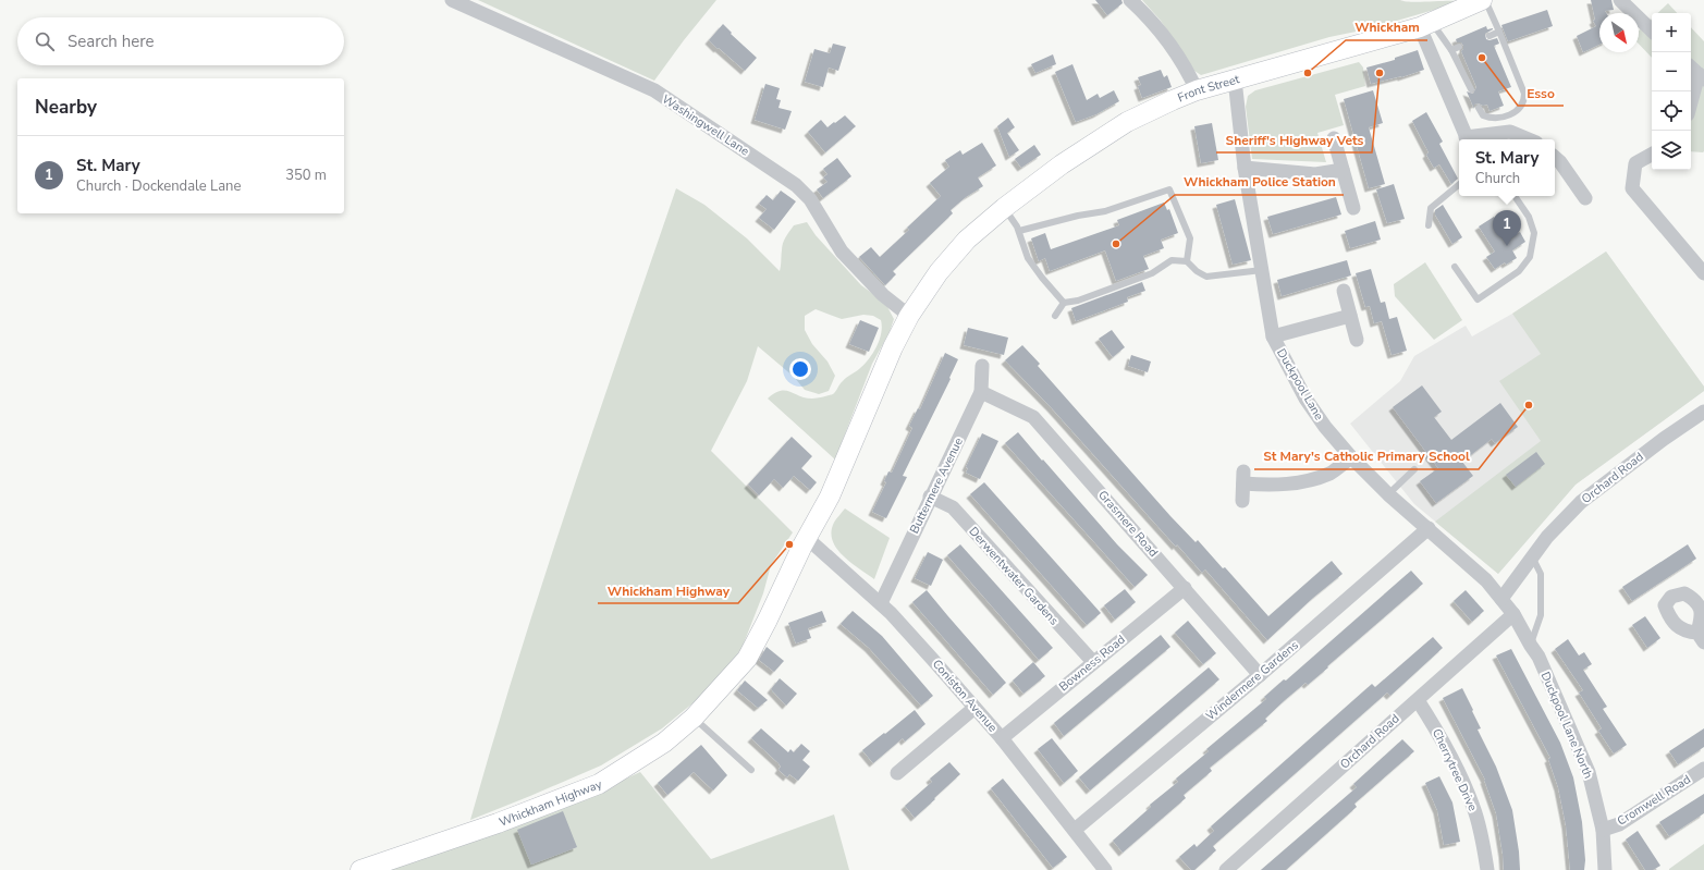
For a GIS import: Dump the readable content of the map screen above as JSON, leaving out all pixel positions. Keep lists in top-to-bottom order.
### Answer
{
  "streets": {
    "main road": ["Front Street", "Whickham Highway"],
    "street": [
      "Washingwell Lane",
      "Duckpool Lane",
      "Orchard Road",
      "Buttermere Avenue",
      "Grasmere Road",
      "Derwentwater Gardens",
      "Bowness Road",
      "Windermere Gardens",
      "Coniston Avenue",
      "Duckpool Lane North",
      "Cherrytree Drive",
      "Cromwell Road"
    ]
  },
  "crossings": [
    ["Front Street", "Duckpool Lane"],
    ["Front Street", "Whickham Highway"],
    ["Washingwell Lane", "Whickham Highway"],
    ["Duckpool Lane", "Orchard Road"],
    ["Duckpool Lane", "Windermere Gardens"],
    ["Duckpool Lane", "Duckpool Lane North"],
    ["Orchard Road", "Duckpool Lane North"],
    ["Orchard Road", "Cherrytree Drive"],
    ["Buttermere Avenue", "Grasmere Road"],
    ["Buttermere Avenue", "Derwentwater Gardens"],
    ["Buttermere Avenue", "Coniston Avenue"],
    ["Grasmere Road", "Bowness Road"],
    ["Grasmere Road", "Windermere Gardens"],
    ["Derwentwater Gardens", "Bowness Road"],
    ["Bowness Road", "Coniston Avenue"],
    ["Windermere Gardens", "Coniston Avenue"],
    ["Coniston Avenue", "Whickham Highway"],
    ["Duckpool Lane North", "Cromwell Road"]
  ],
  "places": [
    "Esso",
    "Whickham",
    "Sheriff's Highway Vets",
    "Whickham Police Station",
    "St Mary's Catholic Primary School",
    "Whickham Highway"
  ],
  "north": "bottom right",
  "page": {
    "map_buttons": ["+", "−"],
    "search": "Search here",
    "heading": "Nearby",
    "list": [
      {
        "mark": "1",
        "name": "St. Mary",
        "note": "Church · Dockendale Lane",
        "value": "350 m"
      }
    ],
    "popup": ["St. Mary", "Church"],
    "pins": "1"
  }
}
